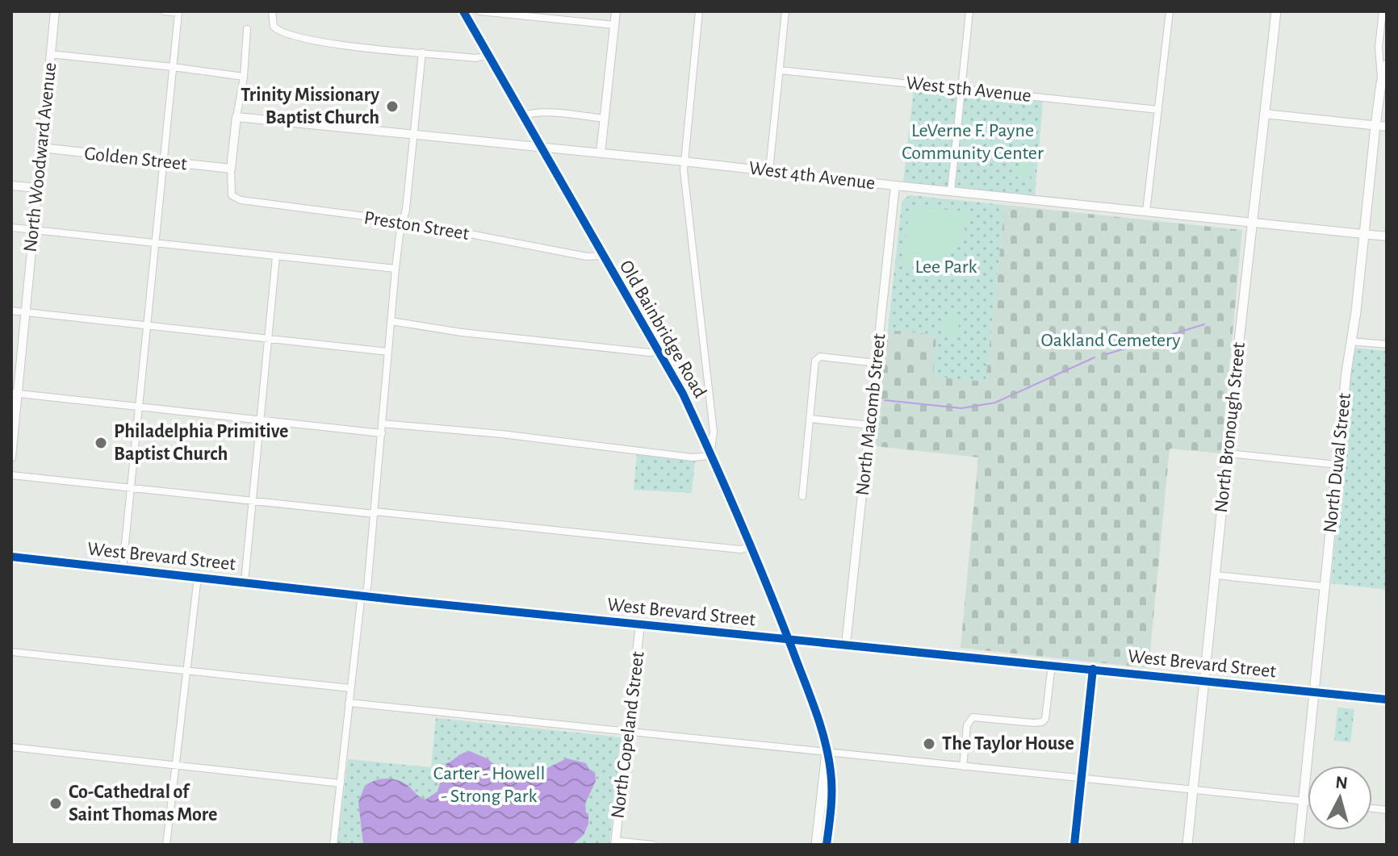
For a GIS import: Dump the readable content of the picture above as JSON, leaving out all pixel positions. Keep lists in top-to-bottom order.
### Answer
{
  "streets": {
    "main road": ["Old Bainbridge Road", "North Bronough Street", "North Duval Street"],
    "street": [
      "West 5th Avenue",
      "North Woodward Avenue",
      "Golden Street",
      "West 4th Avenue",
      "Preston Street",
      "North Macomb Street",
      "West Brevard Street",
      "North Copeland Street"
    ]
  },
  "crossings": [
    ["North Woodward Avenue", "Golden Street"],
    ["Golden Street", "Preston Street"],
    ["West 4th Avenue", "Old Bainbridge Road"],
    ["West 4th Avenue", "North Macomb Street"],
    ["West 4th Avenue", "North Bronough Street"],
    ["West 4th Avenue", "North Duval Street"],
    ["Preston Street", "Old Bainbridge Road"],
    ["Old Bainbridge Road", "West Brevard Street"],
    ["North Macomb Street", "West Brevard Street"],
    ["North Bronough Street", "West Brevard Street"],
    ["North Duval Street", "West Brevard Street"],
    ["West Brevard Street", "North Copeland Street"]
  ],
  "parks": [
    "LeVerne F. Payne Community Center",
    "Lee Park",
    "Oakland Cemetery",
    "Carter - Howell - Strong Park"
  ],
  "places": [
    "Trinity Missionary Baptist Church",
    "Philadelphia Primitive Baptist Church",
    "The Taylor House",
    "Co-Cathedral of Saint Thomas More"
  ],
  "north": "top"
}
